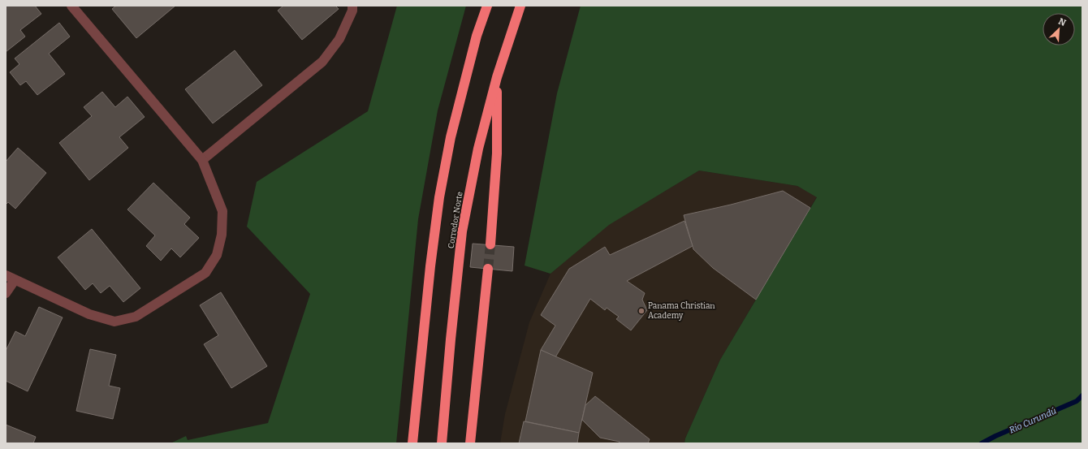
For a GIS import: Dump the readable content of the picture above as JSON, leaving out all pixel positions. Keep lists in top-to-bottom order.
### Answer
{
  "streets": {
    "highway": ["Corredor Norte"]
  },
  "water": ["Río Curundú"],
  "places": ["Panama Christian Academy"],
  "north": "top right"
}
